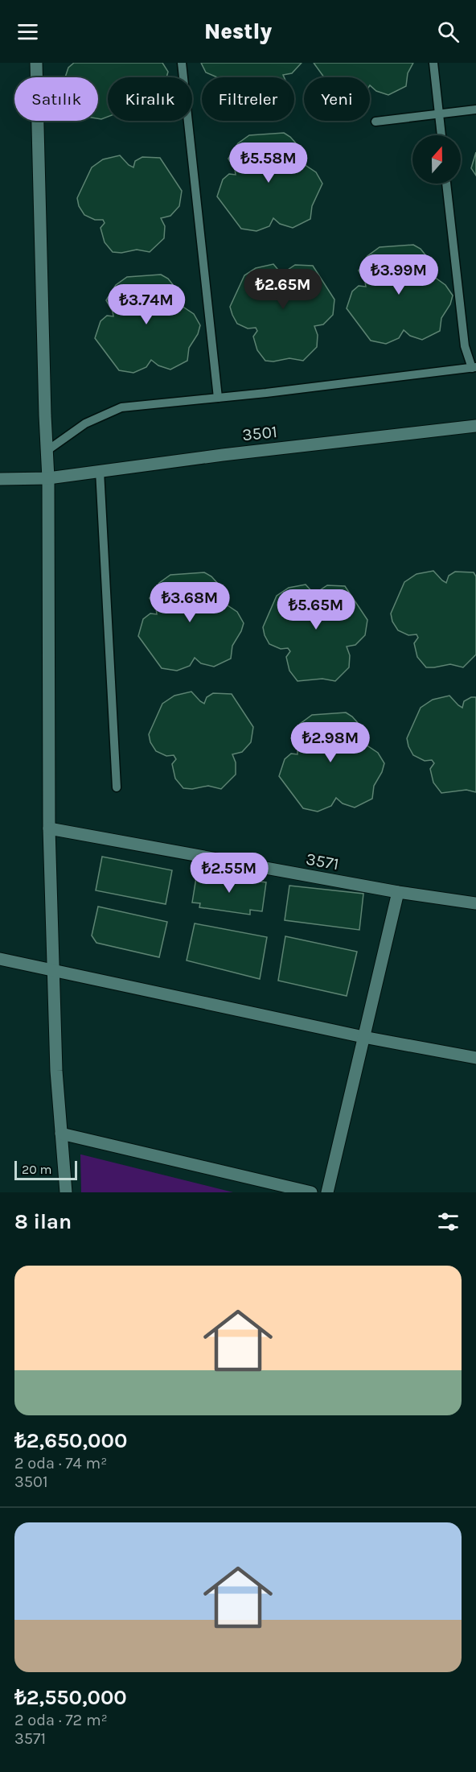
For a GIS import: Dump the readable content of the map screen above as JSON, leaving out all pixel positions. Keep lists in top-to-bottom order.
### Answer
{
  "streets": {
    "street": ["3501", "3571"]
  },
  "scale_bar": "20 m",
  "north": "top",
  "page": {
    "header": "Nestly",
    "chip": [
      "Satılık",
      "Kiralık",
      "Filtreler",
      "Yeni"
    ],
    "price": [
      "₺5.58M",
      "₺3.99M",
      "₺2.65M",
      "₺3.74M",
      "₺3.68M",
      "₺5.65M",
      "₺2.98M",
      "₺2.55M"
    ],
    "scale": "20 m",
    "heading": "8 ilan",
    "list": [
      {
        "name": "₺2,650,000",
        "note": "2 oda · 74 m² · 3501"
      },
      {
        "name": "₺2,550,000",
        "note": "2 oda · 72 m² · 3571"
      }
    ]
  }
}
